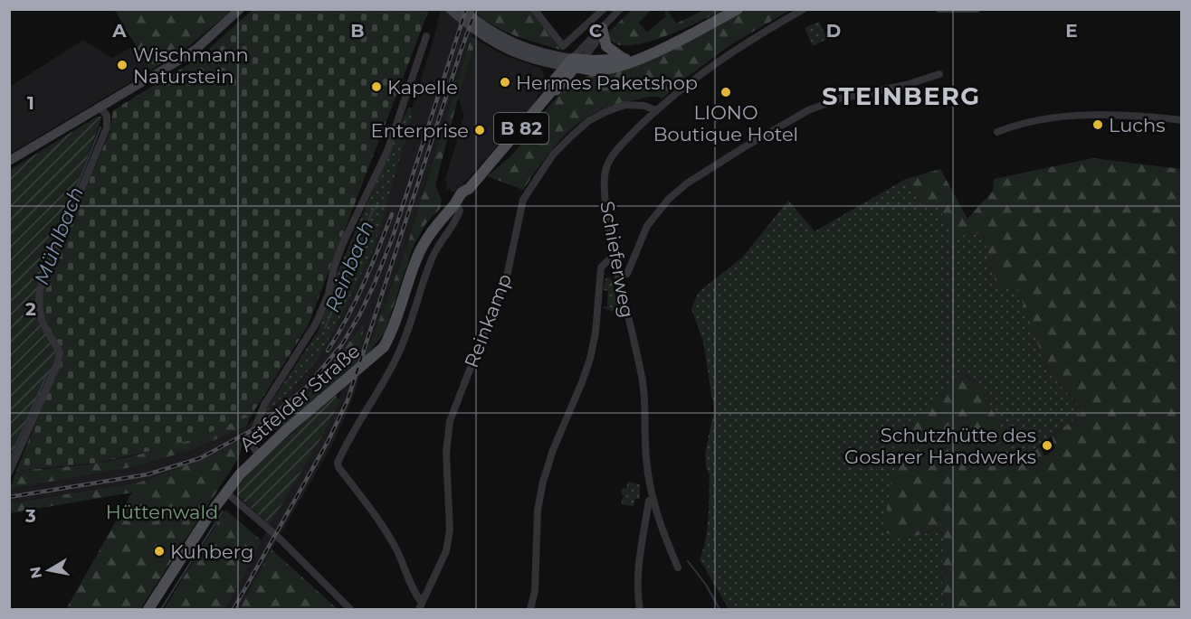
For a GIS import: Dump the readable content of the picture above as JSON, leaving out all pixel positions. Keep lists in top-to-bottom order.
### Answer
{
  "streets": {
    "main road": ["B 82", "Astfelder Straße"],
    "street": ["Schieferweg", "Reinkamp"]
  },
  "crossings": [
    ["Schieferweg", "Reinkamp"]
  ],
  "districts": ["STEINBERG"],
  "water": ["Mühlbach", "Reinbach"],
  "parks": ["Hüttenwald"],
  "places": [
    "Wischmann Naturstein",
    "Hermes Paketshop",
    "Kapelle",
    "LIONO Boutique Hotel",
    "Luchs",
    "Enterprise",
    "Schutzhütte des Goslarer Handwerks",
    "Kuhberg"
  ],
  "north": "left",
  "grid": {
    "columns": [
      "A",
      "B",
      "C",
      "D",
      "E"
    ],
    "rows": ["1", "2", "3"]
  }
}
